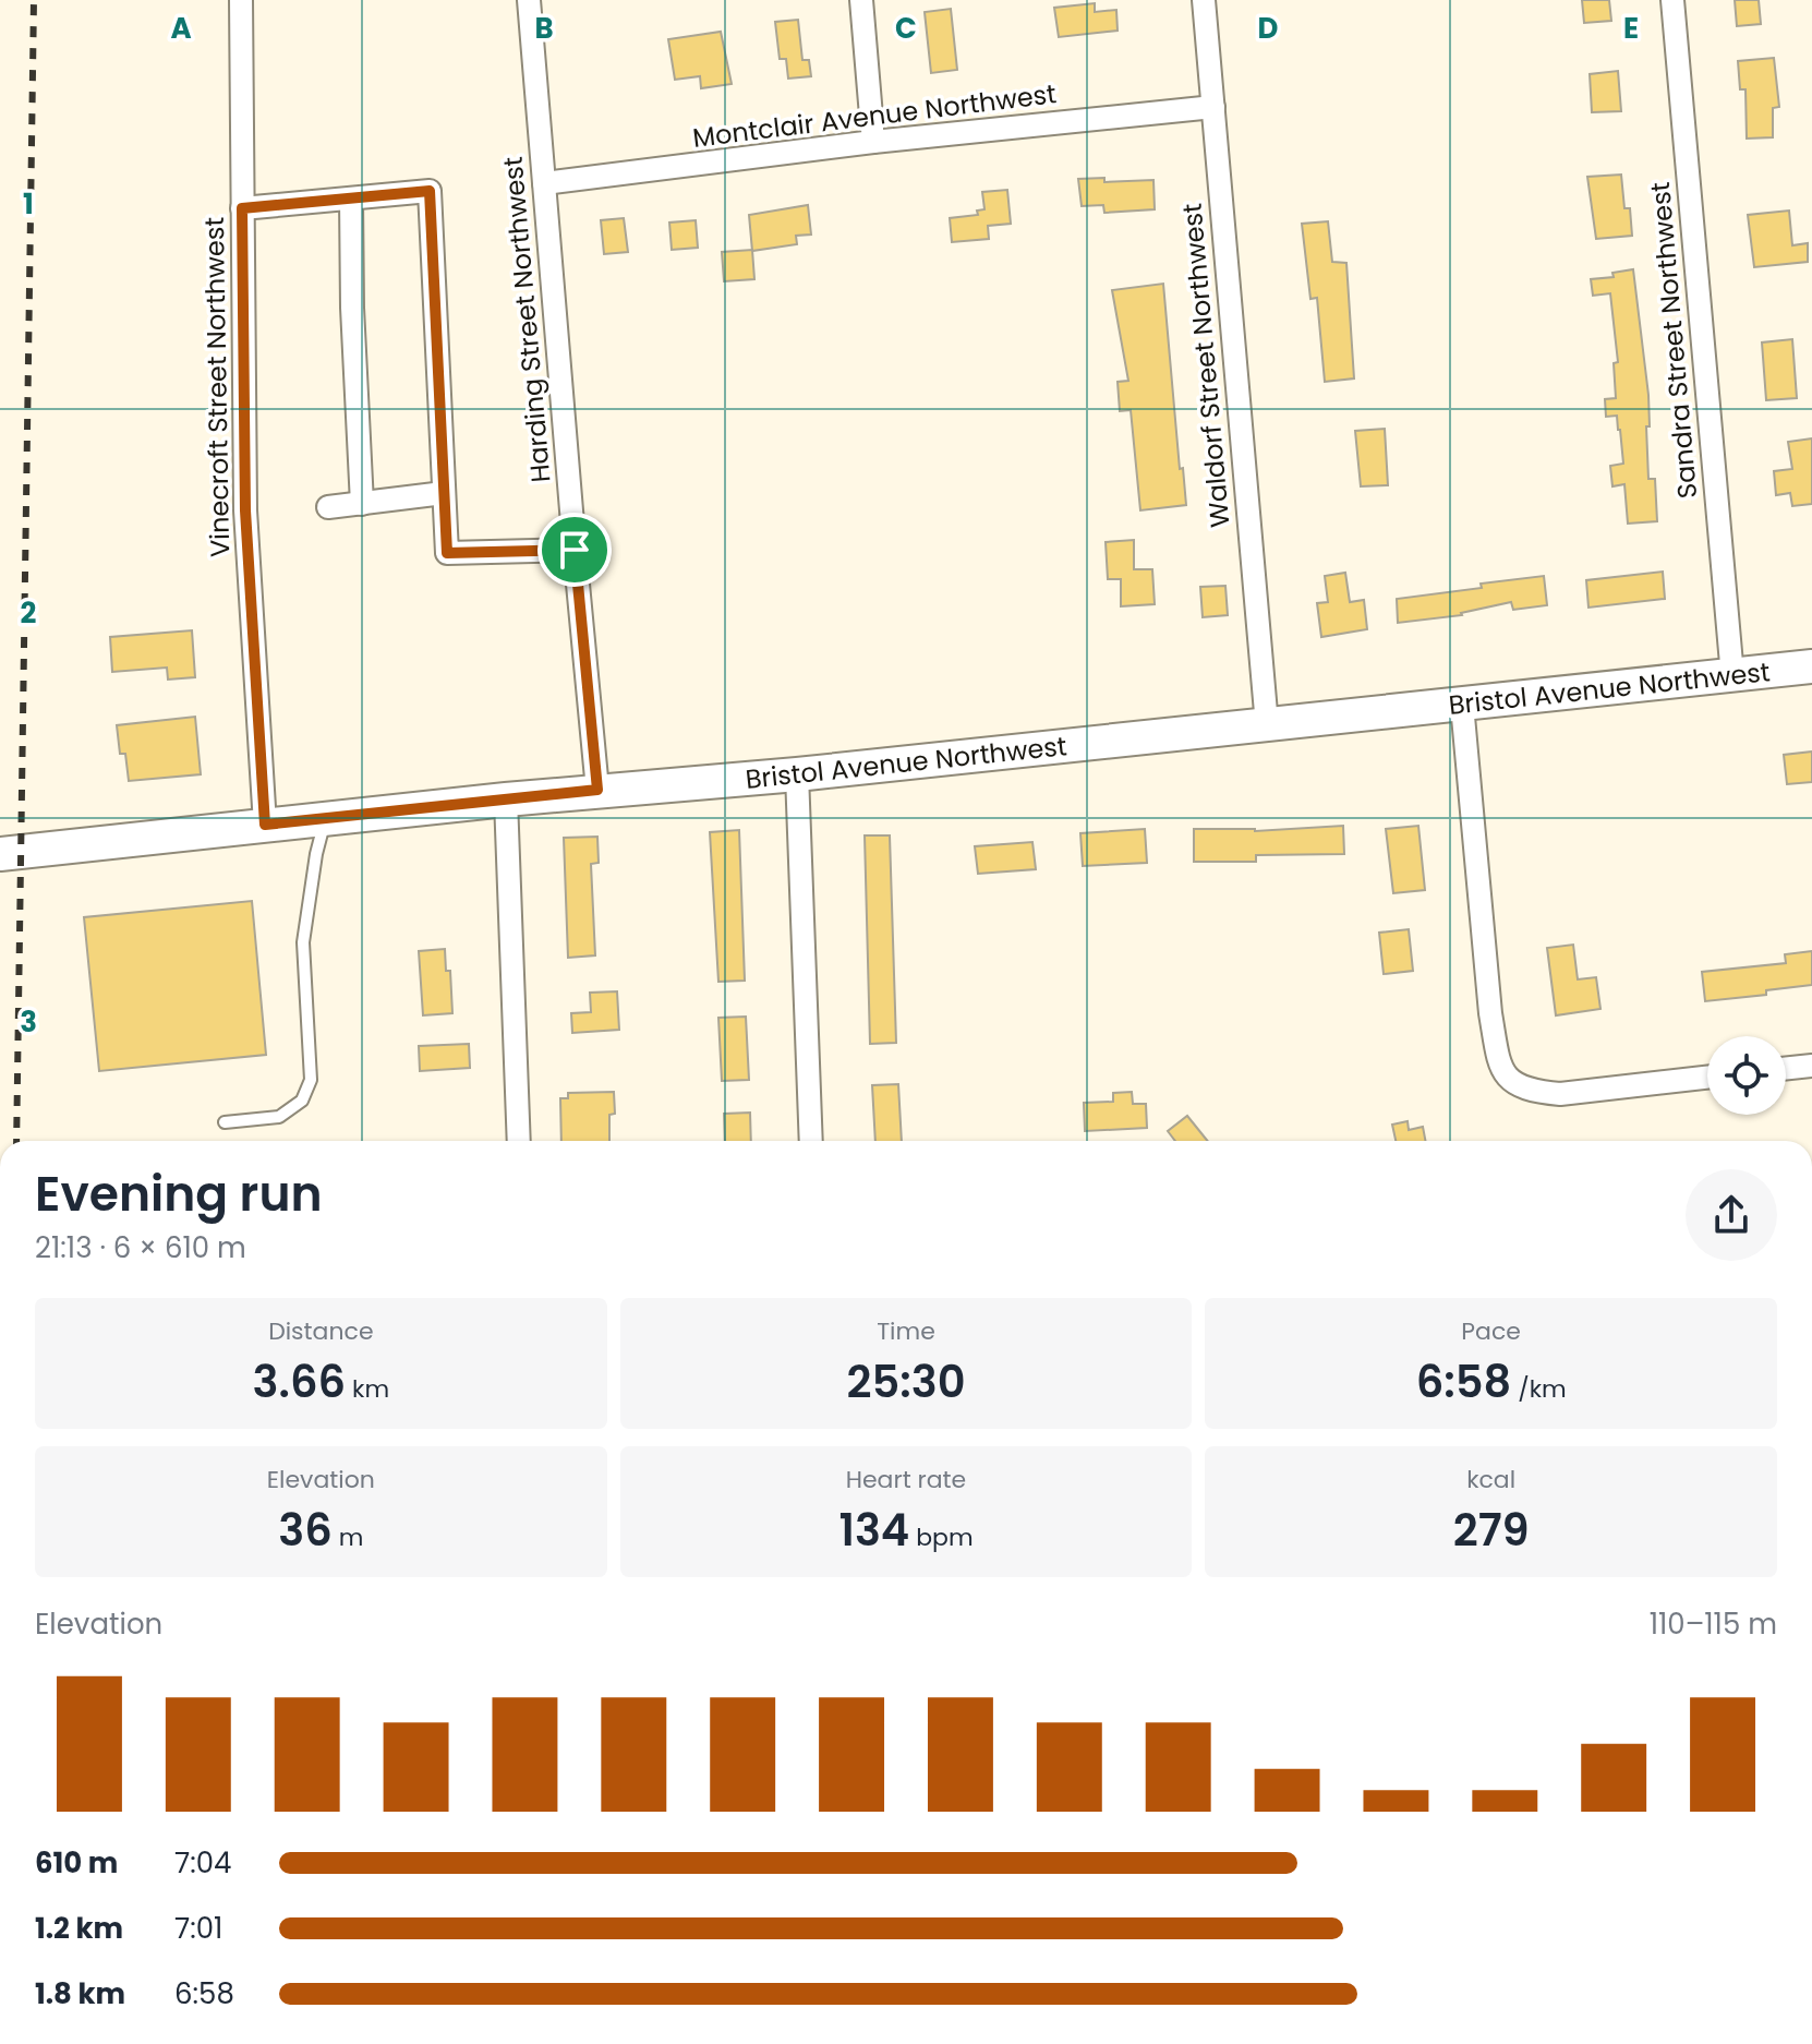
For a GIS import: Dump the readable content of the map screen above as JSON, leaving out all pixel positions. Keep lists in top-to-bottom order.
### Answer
{
  "streets": {
    "street": [
      "Montclair Avenue Northwest",
      "Harding Street Northwest",
      "Sandra Street Northwest",
      "Waldorf Street Northwest",
      "Vinecroft Street Northwest",
      "Bristol Avenue Northwest"
    ]
  },
  "crossings": [
    ["Montclair Avenue Northwest", "Harding Street Northwest"],
    ["Montclair Avenue Northwest", "Waldorf Street Northwest"],
    ["Harding Street Northwest", "Bristol Avenue Northwest"],
    ["Sandra Street Northwest", "Bristol Avenue Northwest"],
    ["Waldorf Street Northwest", "Bristol Avenue Northwest"],
    ["Vinecroft Street Northwest", "Bristol Avenue Northwest"]
  ],
  "page": {
    "heading": ["Evening run", "21:13 · 6 × 610 m"],
    "stats": [
      ["Distance", "3.66 km"],
      ["Time", "25:30"],
      ["Pace", "6:58 /km"],
      ["Elevation", "36 m"],
      ["Heart rate", "134 bpm"],
      ["kcal", "279"]
    ],
    "chart": ["Elevation", "110–115 m"],
    "list": [
      {
        "name": "610 m",
        "note": "7:04"
      },
      {
        "name": "1.2 km",
        "note": "7:01"
      },
      {
        "name": "1.8 km",
        "note": "6:58"
      }
    ]
  },
  "grid": {
    "columns": [
      "A",
      "B",
      "C",
      "D",
      "E"
    ],
    "rows": ["1", "2", "3"]
  }
}
